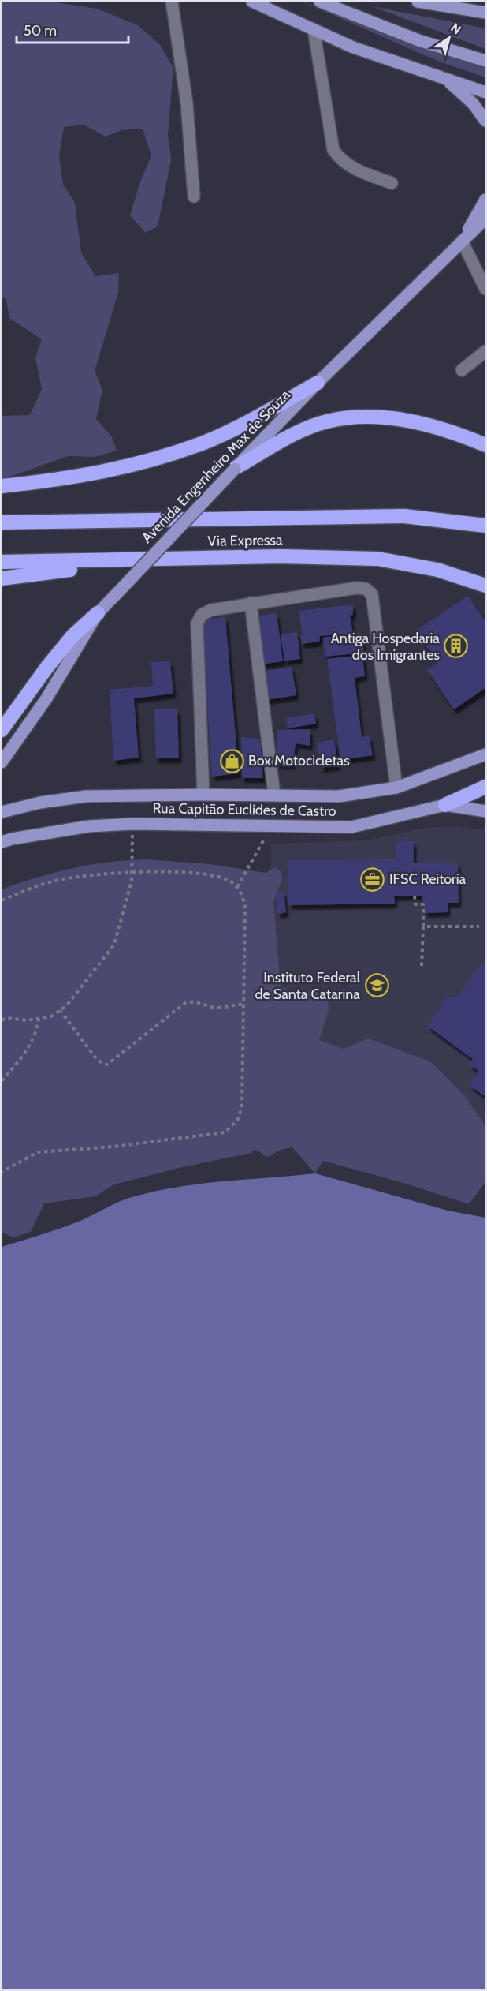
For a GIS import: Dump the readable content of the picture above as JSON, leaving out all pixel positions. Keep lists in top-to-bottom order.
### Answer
{
  "streets": {
    "highway": ["Via Expressa"],
    "main road": ["Avenida Engenheiro Max de Souza", "Rua Capitão Euclides de Castro"]
  },
  "places": {
    "building": ["Antiga Hospedaria dos Imigrantes"],
    "shop": ["Box Motocicletas"],
    "office": ["IFSC Reitoria"],
    "school or university": ["Instituto Federal de Santa Catarina"]
  },
  "scale_bar": "50 m",
  "north": "top right"
}
